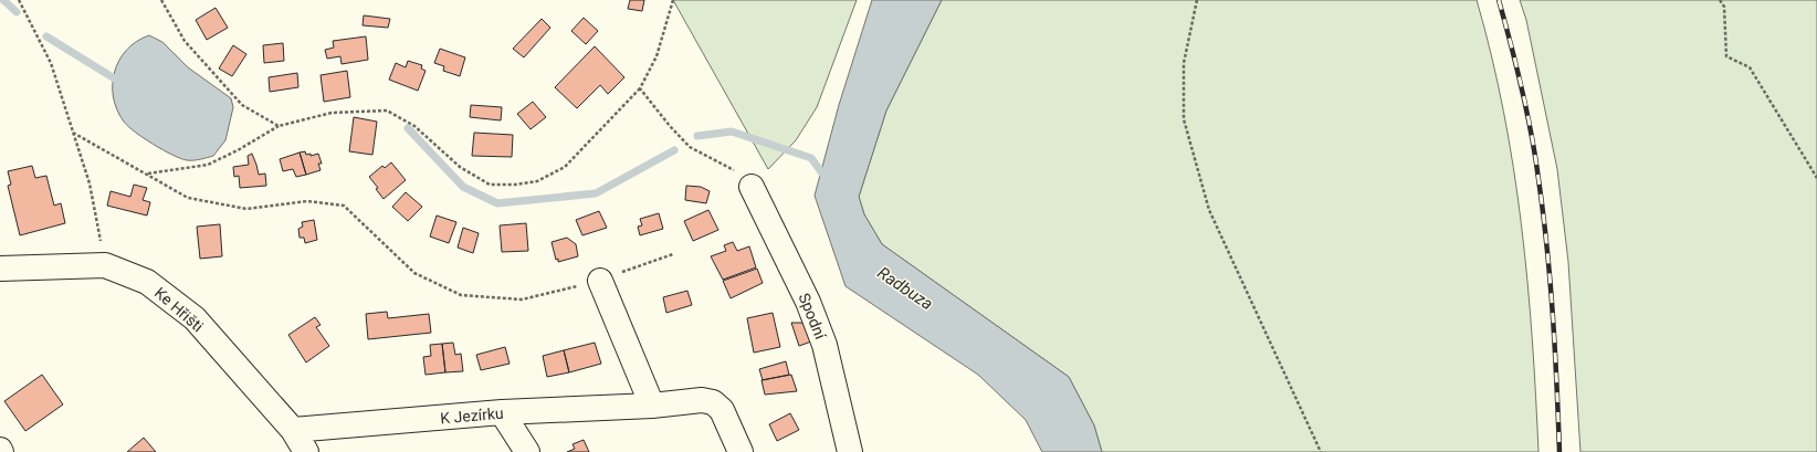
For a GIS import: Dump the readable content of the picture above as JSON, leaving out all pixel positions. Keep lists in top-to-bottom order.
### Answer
{
  "streets": {
    "street": ["Ke Hřišti", "Spodní", "K Jezírku"]
  },
  "crossings": [
    ["Ke Hřišti", "K Jezírku"]
  ],
  "water": ["Radbuza"]
}
